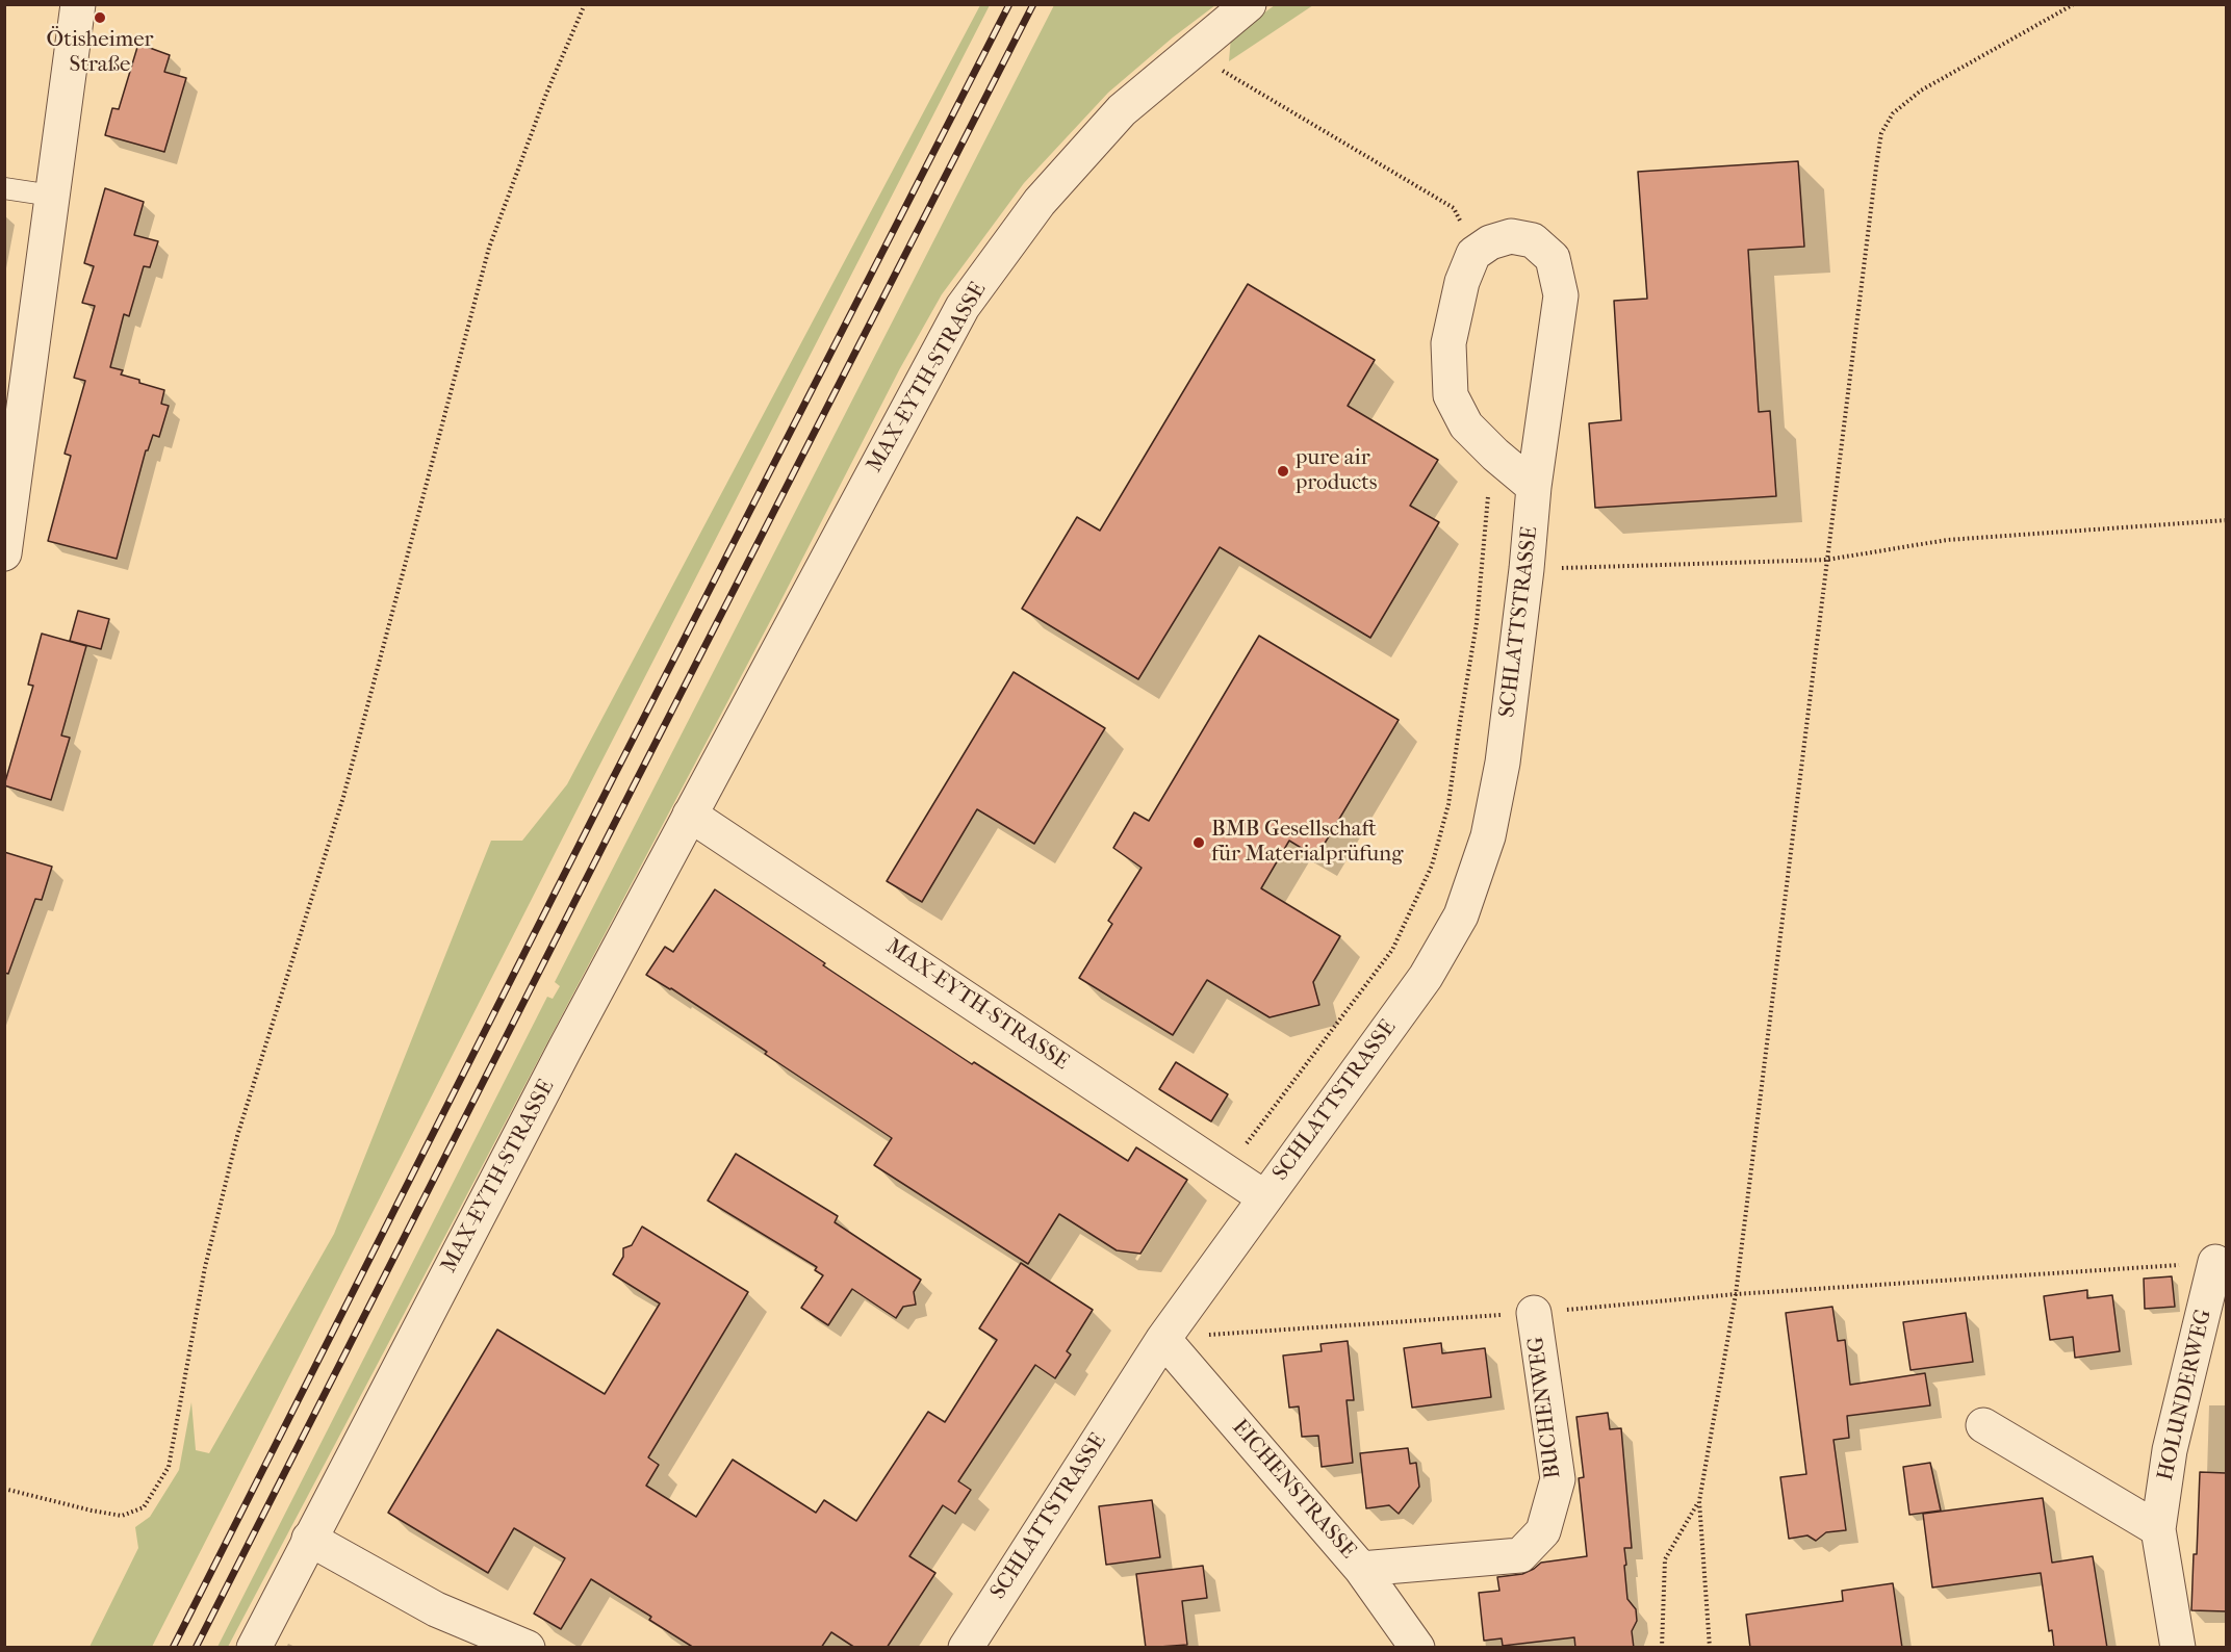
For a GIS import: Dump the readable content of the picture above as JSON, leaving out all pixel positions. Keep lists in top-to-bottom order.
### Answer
{
  "streets": {
    "street": [
      "MAX-EYTH-STRASSE",
      "SCHLATTSTRASSE",
      "HOLUNDERWEG",
      "BUCHENWEG",
      "EICHENSTRASSE"
    ]
  },
  "crossings": [
    ["MAX-EYTH-STRASSE", "SCHLATTSTRASSE"],
    ["SCHLATTSTRASSE", "EICHENSTRASSE"],
    ["BUCHENWEG", "EICHENSTRASSE"]
  ],
  "places": ["Ötisheimer Straße", "pure air products", "BMB Gesellschaft für Materialprüfung"]
}
